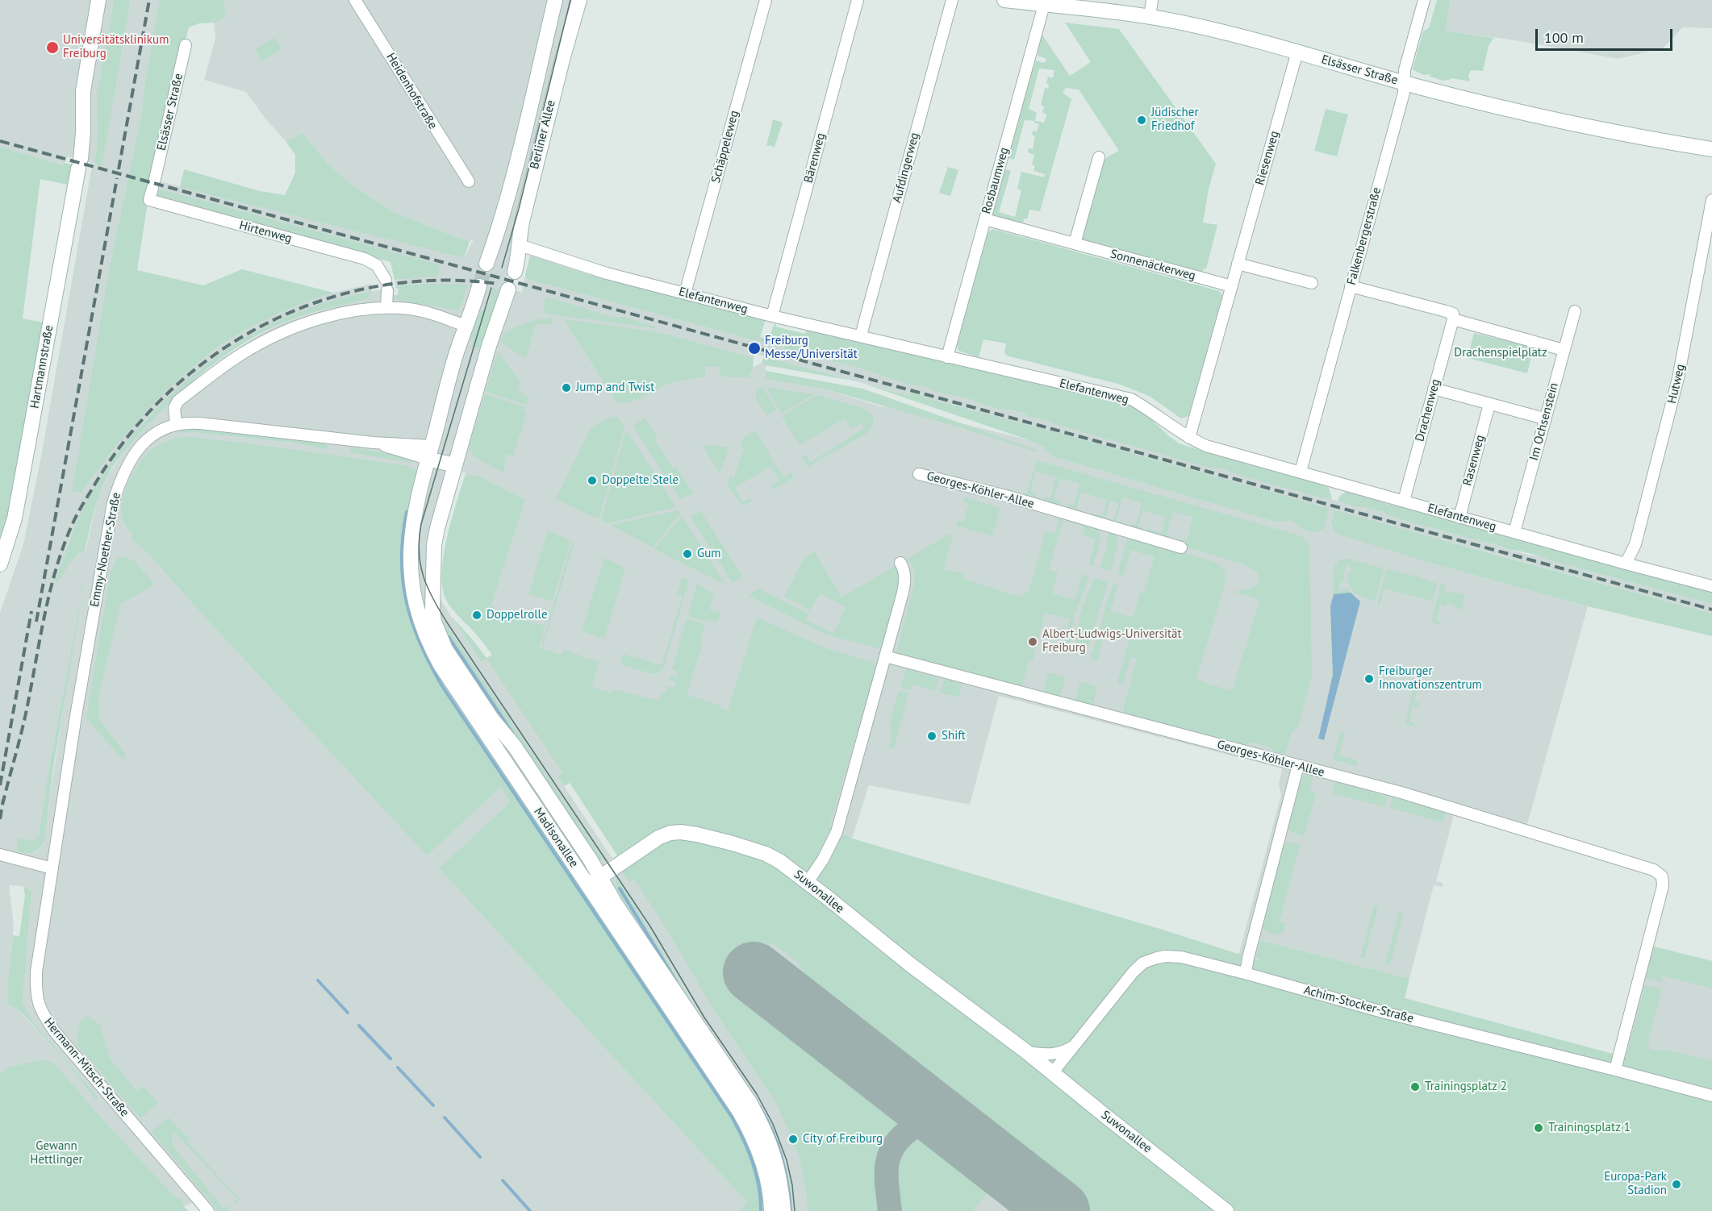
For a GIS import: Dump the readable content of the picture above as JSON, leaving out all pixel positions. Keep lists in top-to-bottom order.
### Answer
{
  "streets": {
    "main road": [
      "Elsässer Straße",
      "Berliner Allee",
      "Hartmannstraße",
      "Madisonallee",
      "Suwonallee"
    ],
    "street": [
      "Heidenhofstraße",
      "Schäppeleweg",
      "Bärenweg",
      "Riesenweg",
      "Aufdingerweg",
      "Rosbaumweg",
      "Hirtenweg",
      "Falkenbergerstraße",
      "Sonnenäckerweg",
      "Elefantenweg",
      "Hutweg",
      "Drachenweg",
      "Im Ochsenstein",
      "Rasenweg",
      "Georges-Köhler-Allee",
      "Emmy-Noether-Straße",
      "Achim-Stocker-Straße",
      "Hermann-Mitsch-Straße"
    ]
  },
  "crossings": [
    ["Elsässer Straße", "Riesenweg"],
    ["Elsässer Straße", "Rosbaumweg"],
    ["Elsässer Straße", "Hirtenweg"],
    ["Elsässer Straße", "Falkenbergerstraße"],
    ["Berliner Allee", "Elefantenweg"],
    ["Schäppeleweg", "Elefantenweg"],
    ["Bärenweg", "Elefantenweg"],
    ["Riesenweg", "Sonnenäckerweg"],
    ["Riesenweg", "Elefantenweg"],
    ["Aufdingerweg", "Elefantenweg"],
    ["Rosbaumweg", "Sonnenäckerweg"],
    ["Rosbaumweg", "Elefantenweg"],
    ["Falkenbergerstraße", "Elefantenweg"],
    ["Elefantenweg", "Hutweg"],
    ["Elefantenweg", "Drachenweg"],
    ["Elefantenweg", "Im Ochsenstein"],
    ["Elefantenweg", "Rasenweg"],
    ["Georges-Köhler-Allee", "Achim-Stocker-Straße"],
    ["Emmy-Noether-Straße", "Madisonallee"],
    ["Emmy-Noether-Straße", "Hermann-Mitsch-Straße"],
    ["Madisonallee", "Suwonallee"],
    ["Suwonallee", "Achim-Stocker-Straße"]
  ],
  "parks": ["Drachenspielplatz", "Gewann Hettlinger"],
  "places": [
    "Universitätsklinikum Freiburg",
    "Jüdischer Friedhof",
    "Freiburg Messe/Universität",
    "Jump and Twist",
    "Doppelte Stele",
    "Gum",
    "Doppelrolle",
    "Albert-Ludwigs-Universität Freiburg",
    "Freiburger Innovationszentrum",
    "Shift",
    "Trainingsplatz 2",
    "Trainingsplatz 1",
    "City of Freiburg",
    "Europa-Park Stadion"
  ],
  "scale_bar": "100 m"
}
